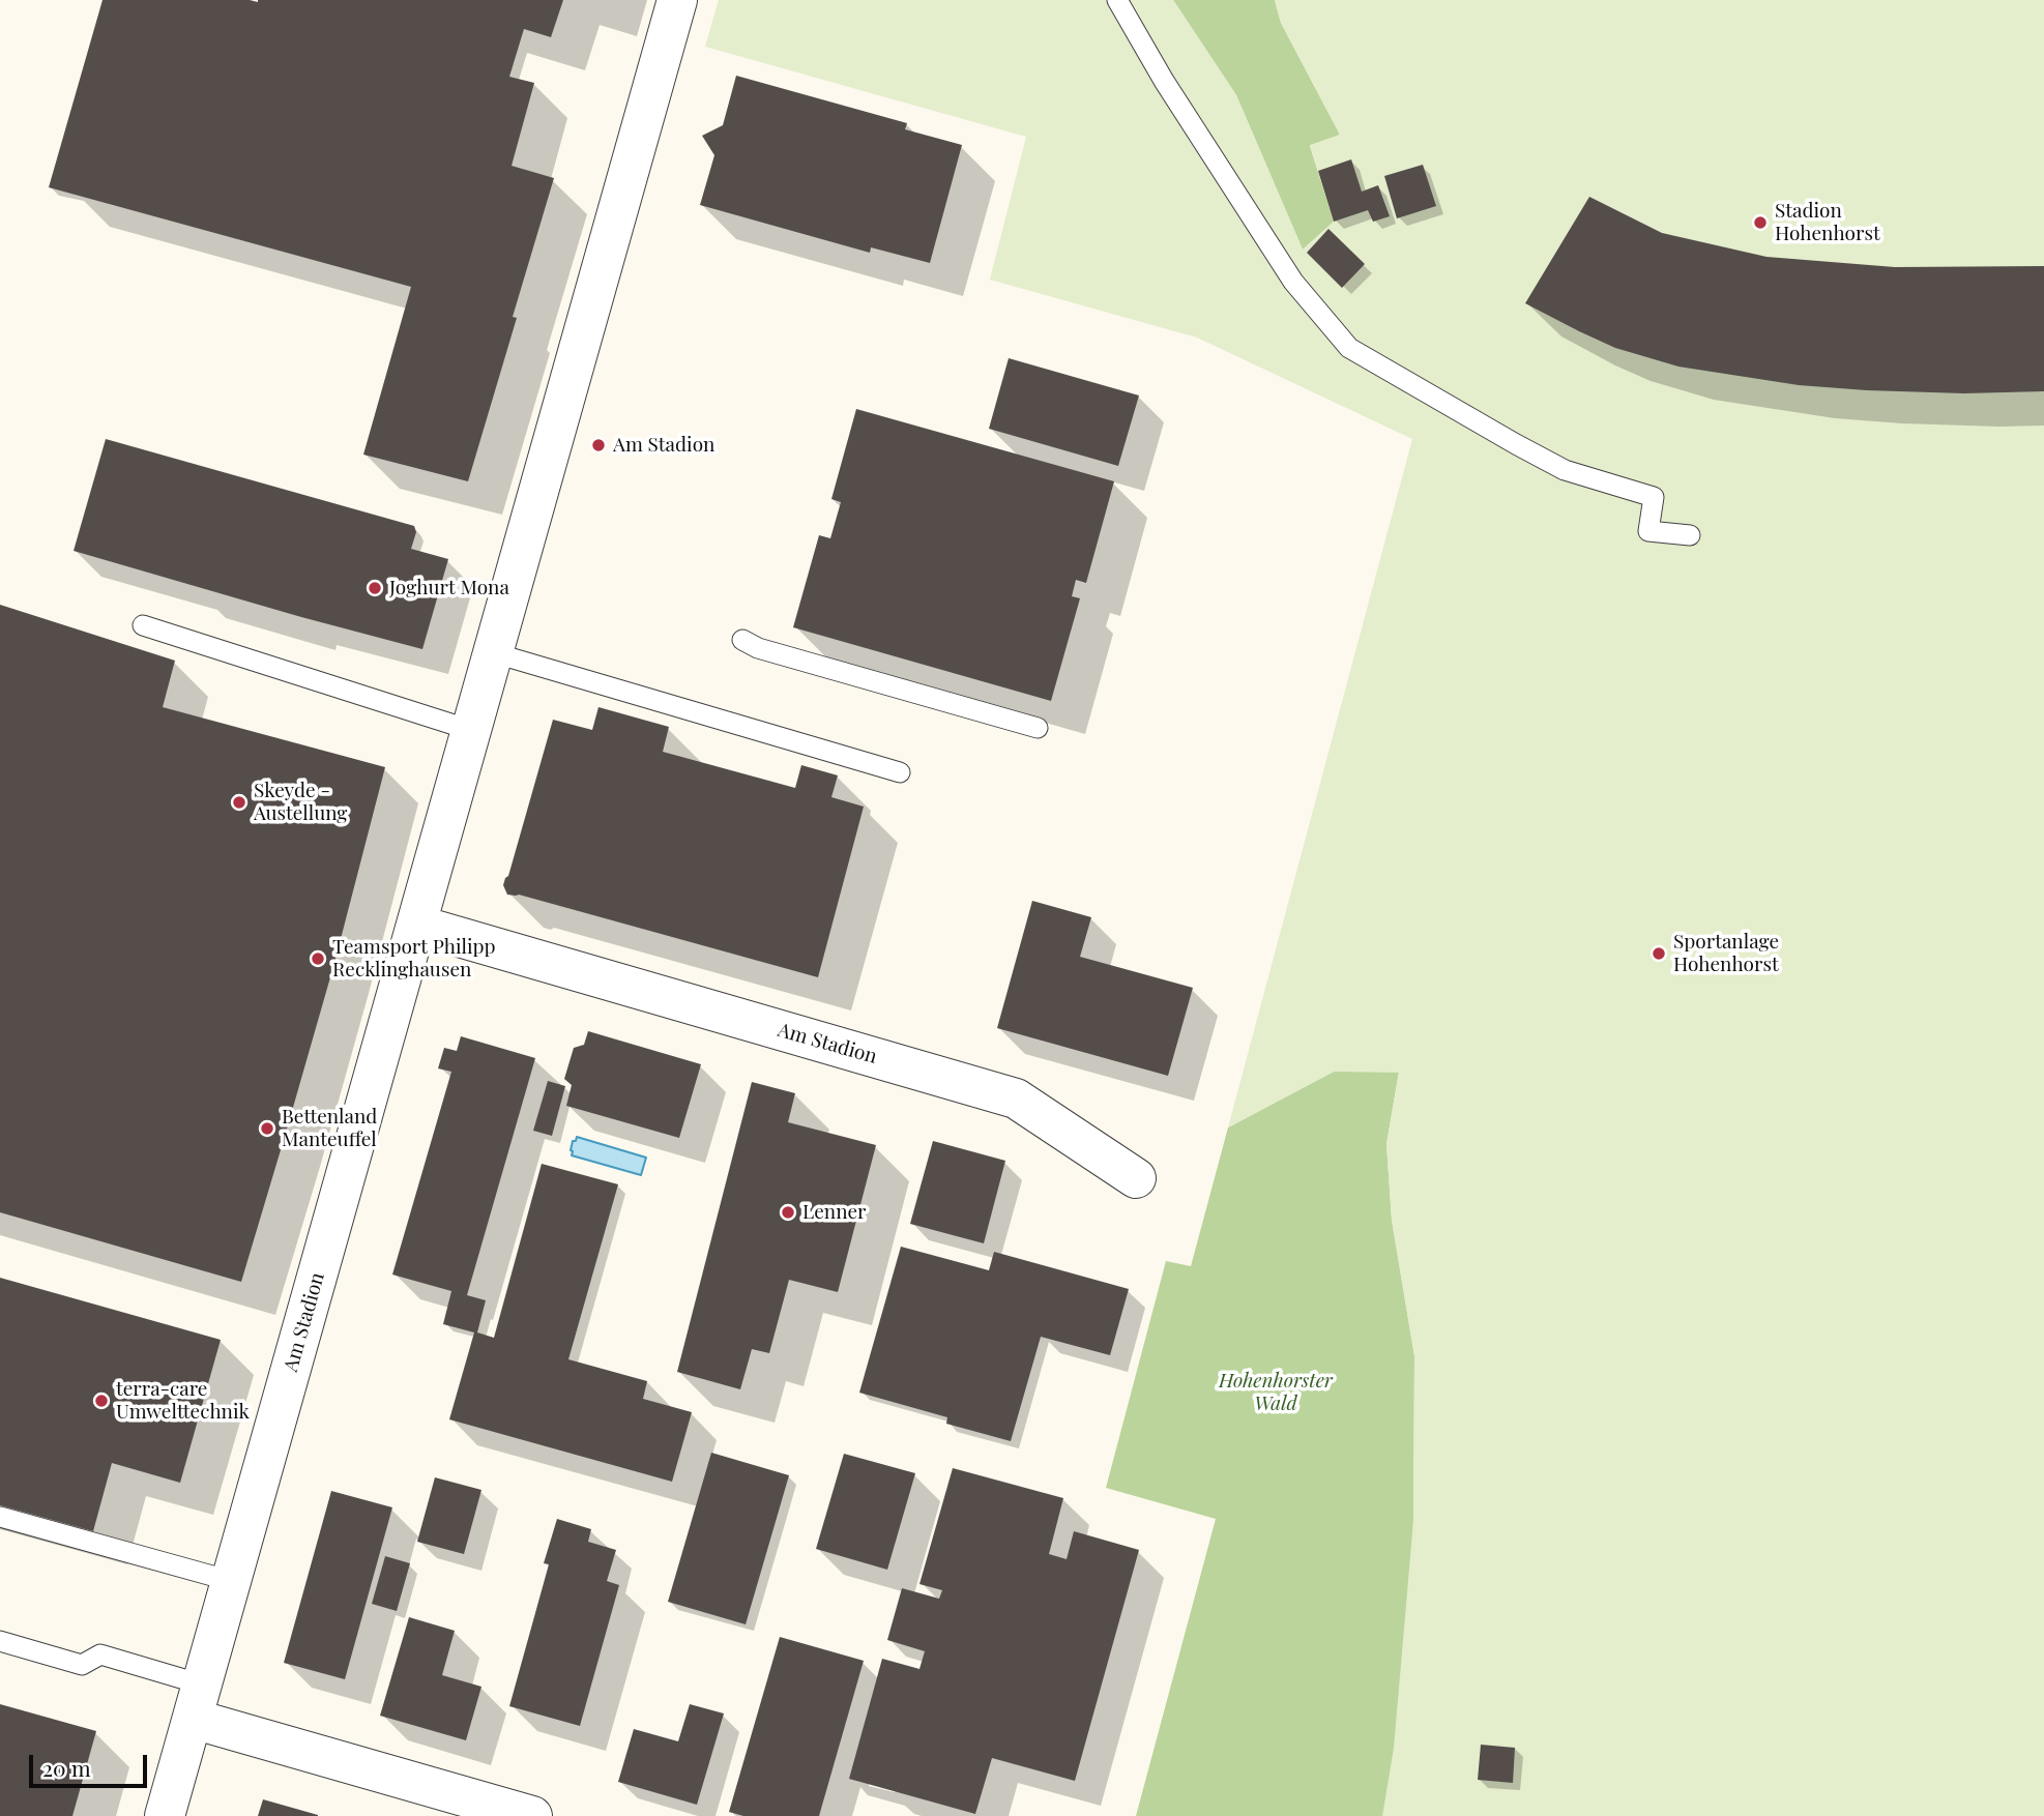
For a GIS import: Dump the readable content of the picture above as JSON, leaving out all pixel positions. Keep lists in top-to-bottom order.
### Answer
{
  "streets": {
    "street": ["Am Stadion"]
  },
  "parks": ["Hohenhorster Wald"],
  "places": [
    "Stadion Hohenhorst",
    "Am Stadion",
    "Joghurt Mona",
    "Skeyde - Austellung",
    "Sportanlage Hohenhorst",
    "Teamsport Philipp Recklinghausen",
    "Bettenland Manteuffel",
    "Lenner",
    "terra-care Umwelttechnik"
  ],
  "scale_bar": "20 m"
}
